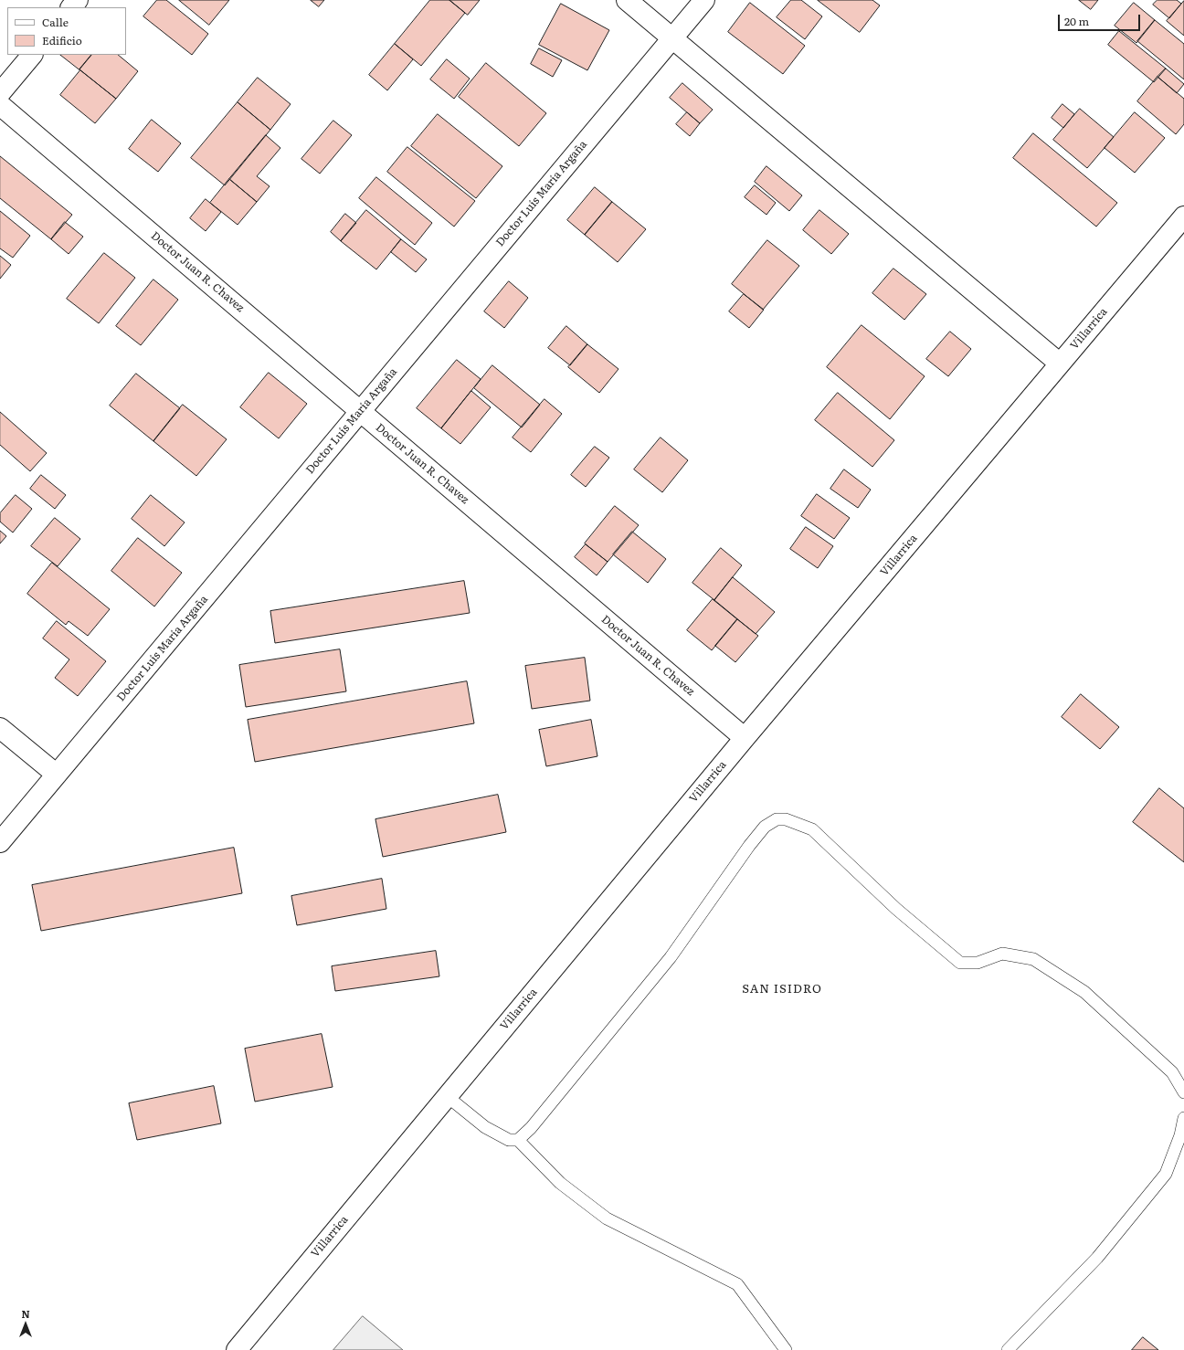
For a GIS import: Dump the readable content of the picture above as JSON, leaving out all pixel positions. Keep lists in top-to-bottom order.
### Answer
{
  "streets": {
    "street": ["Doctor Luís María Argaña", "Doctor Juan R. Chavez", "Villarrica"]
  },
  "crossings": [
    ["Doctor Luís María Argaña", "Doctor Juan R. Chavez"],
    ["Doctor Juan R. Chavez", "Villarrica"]
  ],
  "districts": ["SAN ISIDRO"],
  "legend": ["Calle", "Edificio"],
  "scale_bar": "20 m",
  "north": "top"
}
